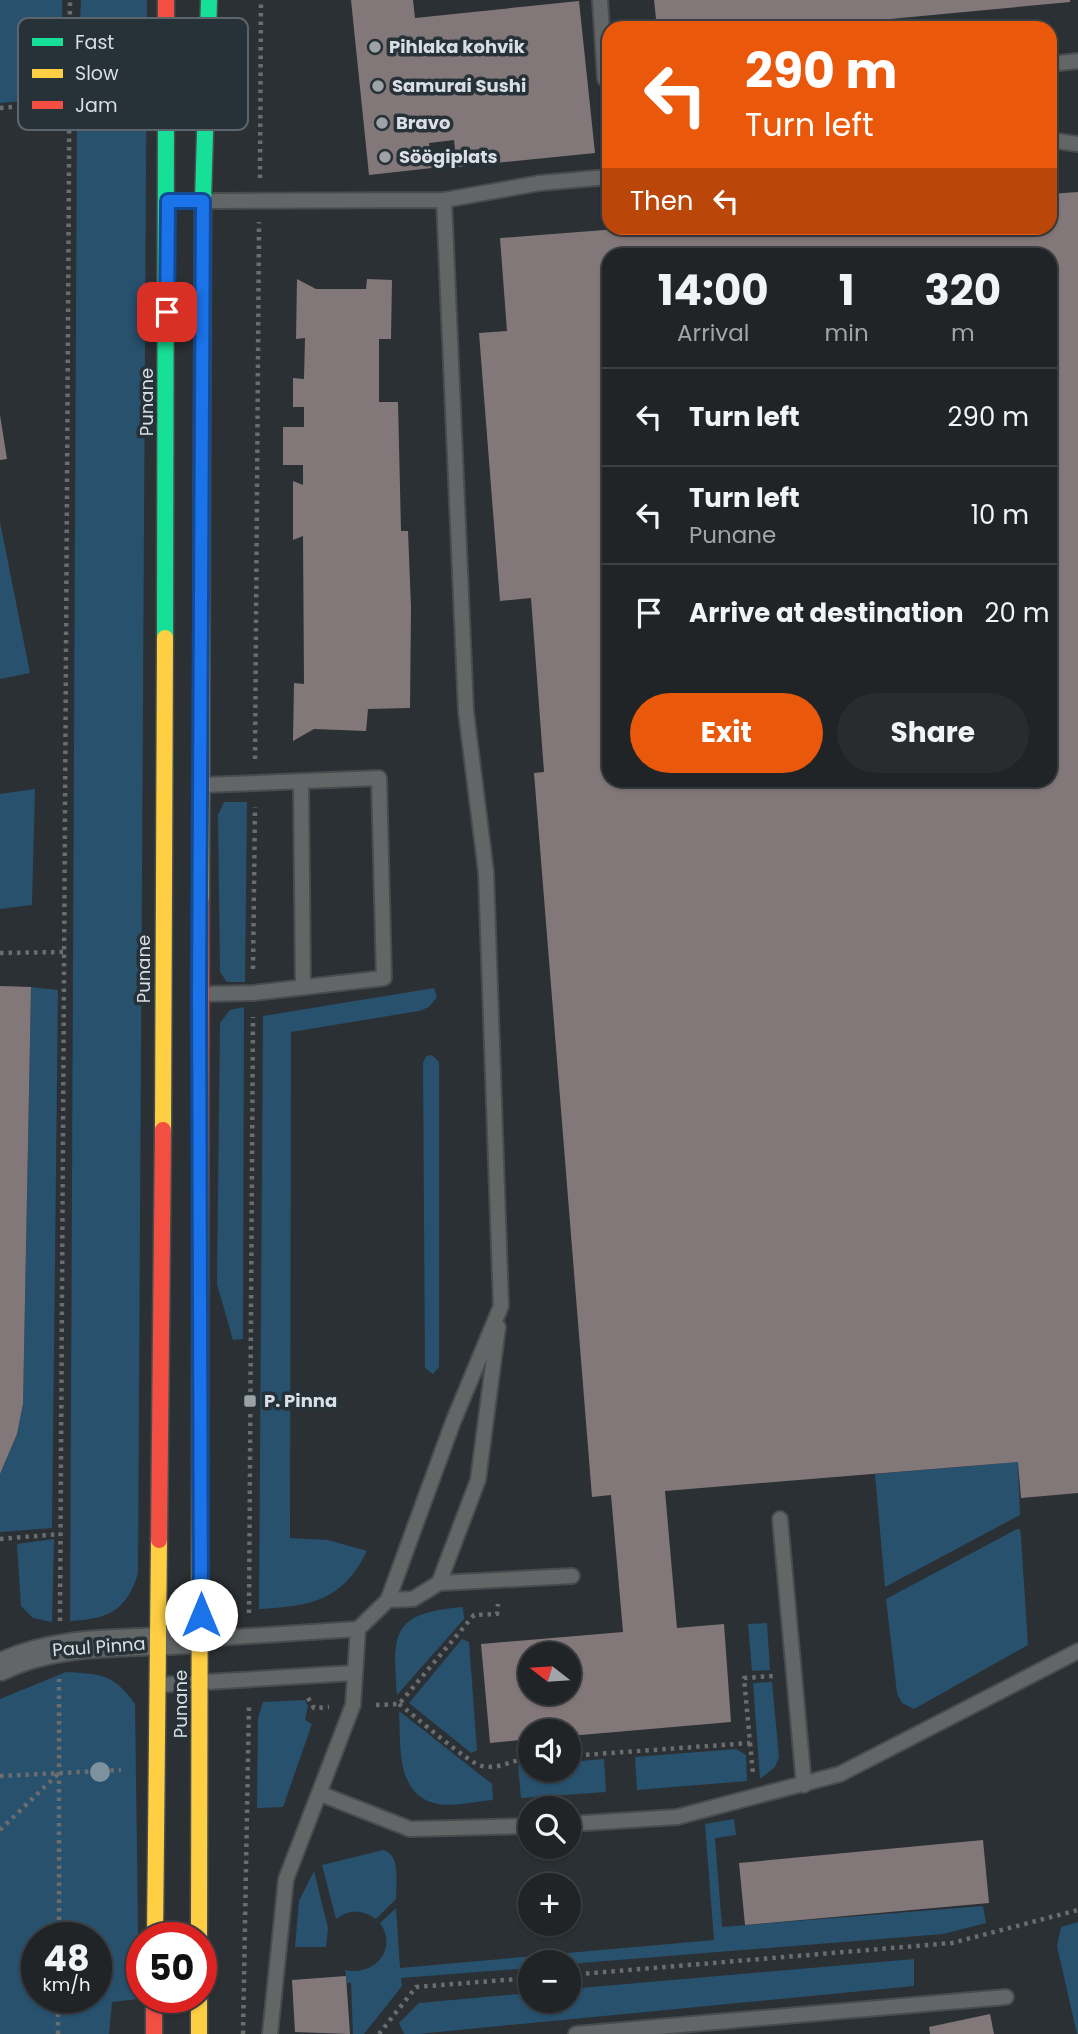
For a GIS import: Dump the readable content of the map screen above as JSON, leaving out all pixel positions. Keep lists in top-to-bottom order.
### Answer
{
  "streets": {
    "main road": ["Punane"],
    "street": ["Paul Pinna"]
  },
  "crossings": [
    ["Punane", "Paul Pinna"]
  ],
  "places": {
    "other": [
      "Pihlaka kohvik",
      "Samurai Sushi",
      "Bravo",
      "Söögiplats"
    ],
    "transit": ["P. Pinna"]
  },
  "legend": ["Fast", "Slow", "Jam"],
  "north": "left",
  "page": {
    "turn": ["290 m", "Turn left"],
    "then": "Then",
    "eta": [
      "14:00",
      "Arrival",
      "1",
      "min",
      "320",
      "m"
    ],
    "list": [
      {
        "name": "Turn left",
        "value": "290 m"
      },
      {
        "name": "Turn left",
        "note": "Punane",
        "value": "10 m"
      },
      {
        "name": "Arrive at destination",
        "value": "20 m"
      }
    ],
    "buttons": ["Exit", "Share"],
    "map_buttons": ["+", "−"],
    "speed": "48 km/h",
    "limit": "50"
  }
}
